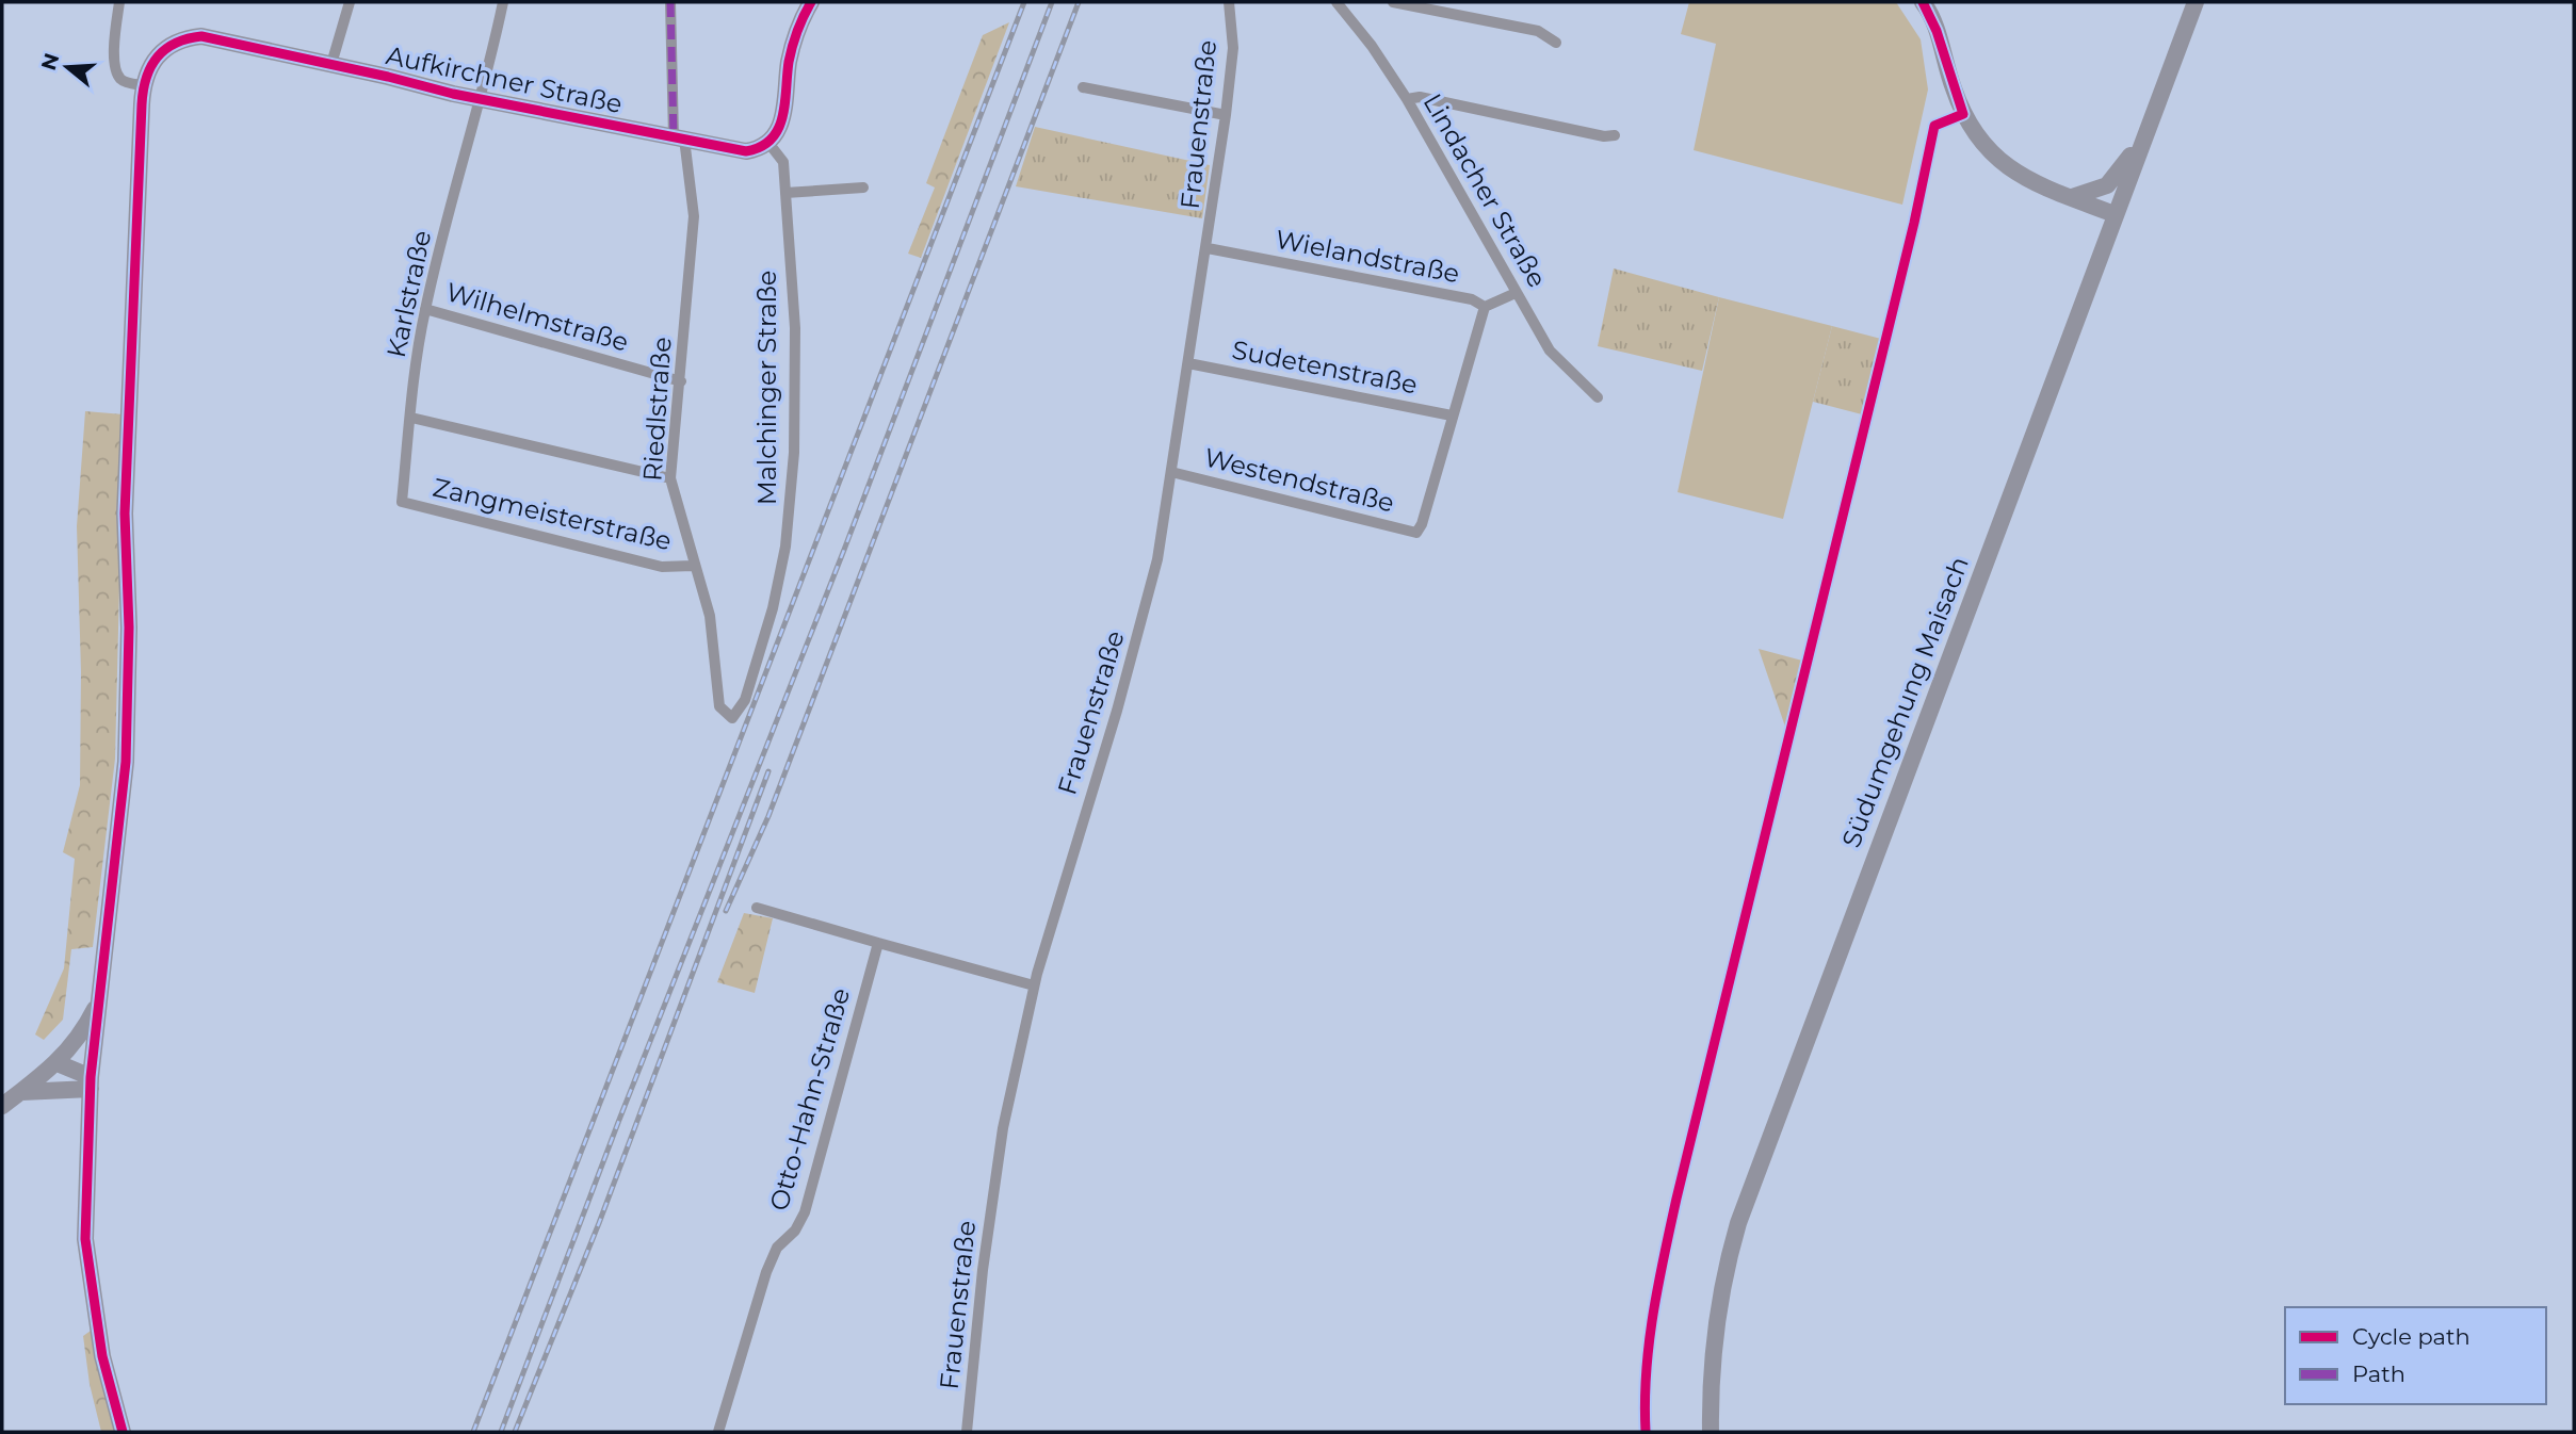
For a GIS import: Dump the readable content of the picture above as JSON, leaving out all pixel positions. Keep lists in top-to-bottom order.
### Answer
{
  "streets": {
    "street": [
      "Aufkirchner Straße",
      "Frauenstraße",
      "Lindacher Straße",
      "Wielandstraße",
      "Karlstraße",
      "Wilhelmstraße",
      "Sudetenstraße",
      "Malchinger Straße",
      "Riedlstraße",
      "Westendstraße",
      "Zangmeisterstraße",
      "Südumgehung Maisach",
      "Otto-Hahn-Straße"
    ]
  },
  "crossings": [
    ["Aufkirchner Straße", "Karlstraße"],
    ["Aufkirchner Straße", "Malchinger Straße"],
    ["Aufkirchner Straße", "Riedlstraße"],
    ["Frauenstraße", "Wielandstraße"],
    ["Frauenstraße", "Sudetenstraße"],
    ["Frauenstraße", "Westendstraße"],
    ["Lindacher Straße", "Wielandstraße"],
    ["Karlstraße", "Wilhelmstraße"],
    ["Karlstraße", "Zangmeisterstraße"],
    ["Wilhelmstraße", "Riedlstraße"],
    ["Sudetenstraße", "Westendstraße"],
    ["Malchinger Straße", "Riedlstraße"],
    ["Riedlstraße", "Zangmeisterstraße"]
  ],
  "legend": ["Cycle path", "Path"],
  "north": "left"
}
